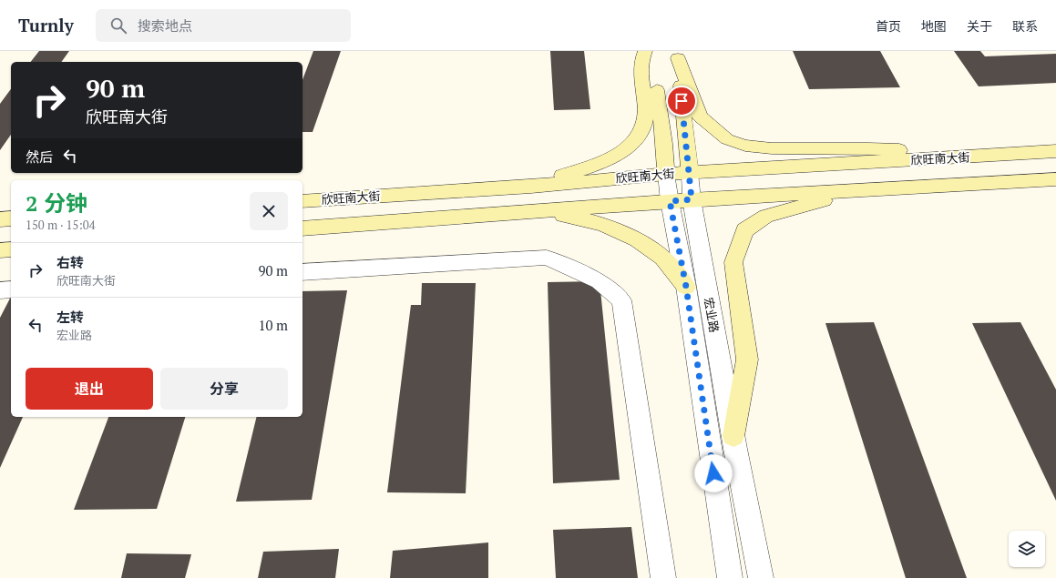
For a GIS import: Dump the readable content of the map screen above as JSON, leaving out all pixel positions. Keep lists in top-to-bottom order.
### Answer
{
  "streets": {
    "street": ["欣旺南大街", "宏业路"]
  },
  "crossings": [
    ["欣旺南大街", "宏业路"]
  ],
  "page": {
    "header": "Turnly",
    "search": "搜索地点",
    "nav": [
      "首页",
      "地图",
      "关于",
      "联系"
    ],
    "turn": ["90 m", "欣旺南大街"],
    "then": "然后",
    "heading": ["2 分钟", "150 m · 15:04"],
    "list": [
      {
        "name": "右转",
        "note": "欣旺南大街",
        "value": "90 m"
      },
      {
        "name": "左转",
        "note": "宏业路",
        "value": "10 m"
      }
    ],
    "buttons": ["退出", "分享"]
  }
}
